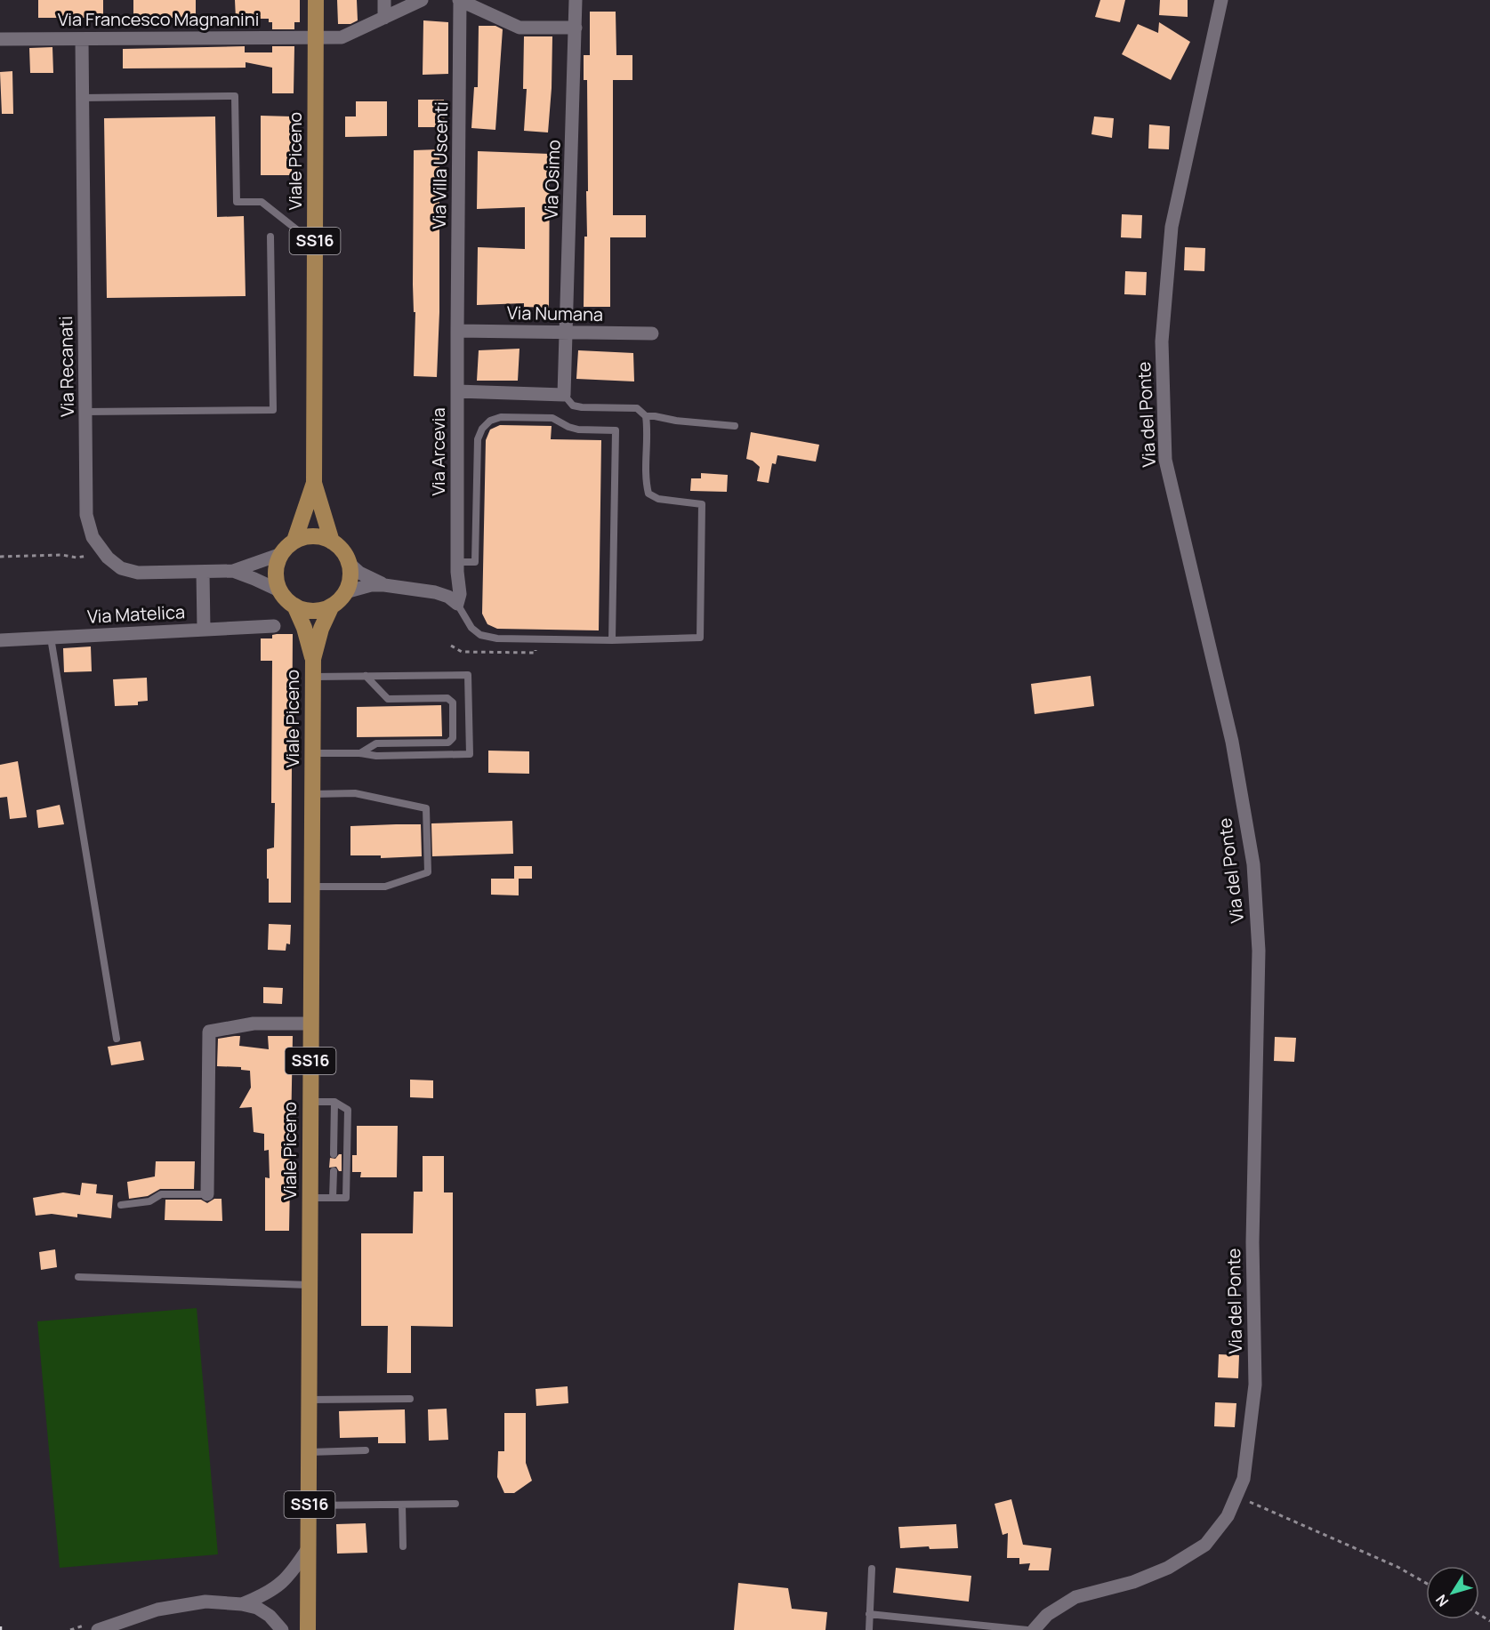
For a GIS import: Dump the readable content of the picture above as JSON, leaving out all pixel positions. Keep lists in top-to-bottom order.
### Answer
{
  "streets": {
    "main road": ["Viale Piceno", "SS16"],
    "street": [
      "Via Francesco Magnanini",
      "Via Villa Uscenti",
      "Via Osimo",
      "Via Numana",
      "Via Recanati",
      "Via del Ponte",
      "Via Arcevia",
      "Via Matelica"
    ]
  },
  "crossings": [
    ["Via Francesco Magnanini", "Viale Piceno"],
    ["Via Francesco Magnanini", "Via Recanati"],
    ["Viale Piceno", "Via Recanati"],
    ["Via Villa Uscenti", "Via Numana"],
    ["Via Villa Uscenti", "Via Arcevia"],
    ["Via Osimo", "Via Numana"],
    ["Via Numana", "Via Arcevia"]
  ],
  "north": "bottom left"
}
